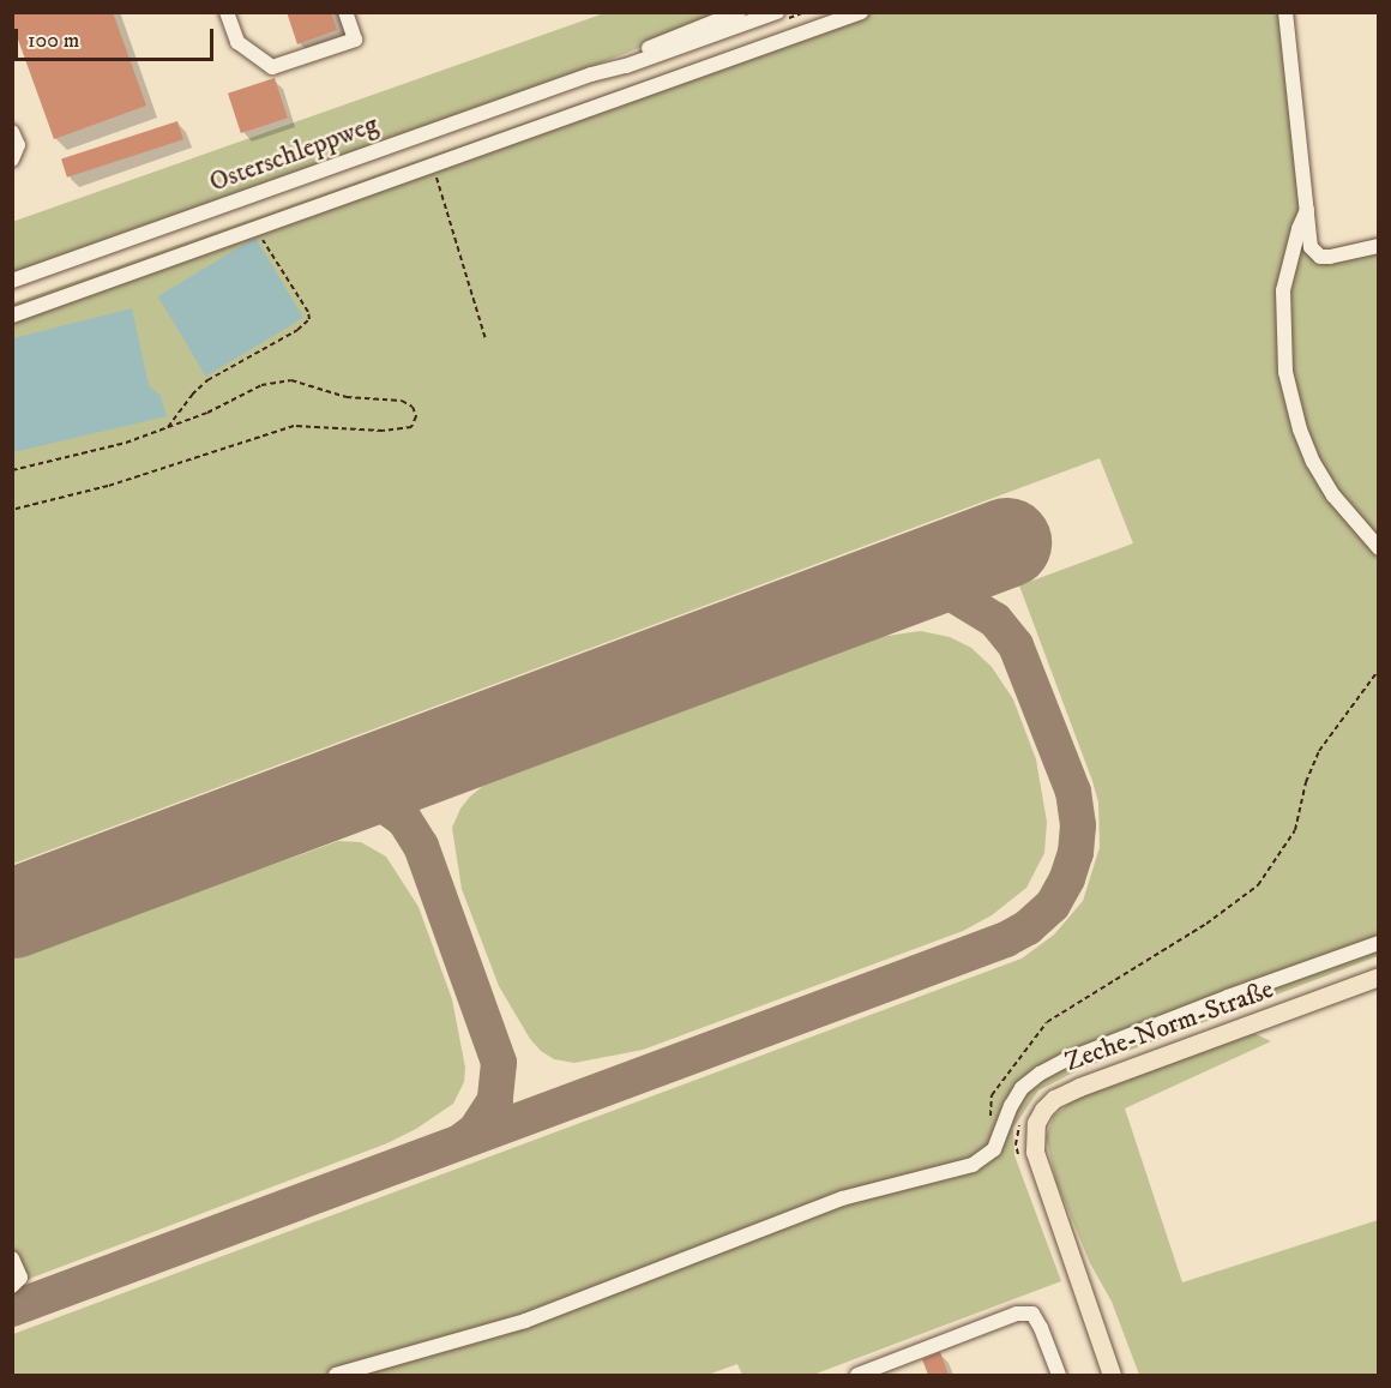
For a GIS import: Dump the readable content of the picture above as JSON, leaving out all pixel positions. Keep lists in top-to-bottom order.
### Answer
{
  "streets": {
    "main road": ["Zeche-Norm-Straße"],
    "street": ["Osterschleppweg"]
  },
  "scale_bar": "100 m"
}
